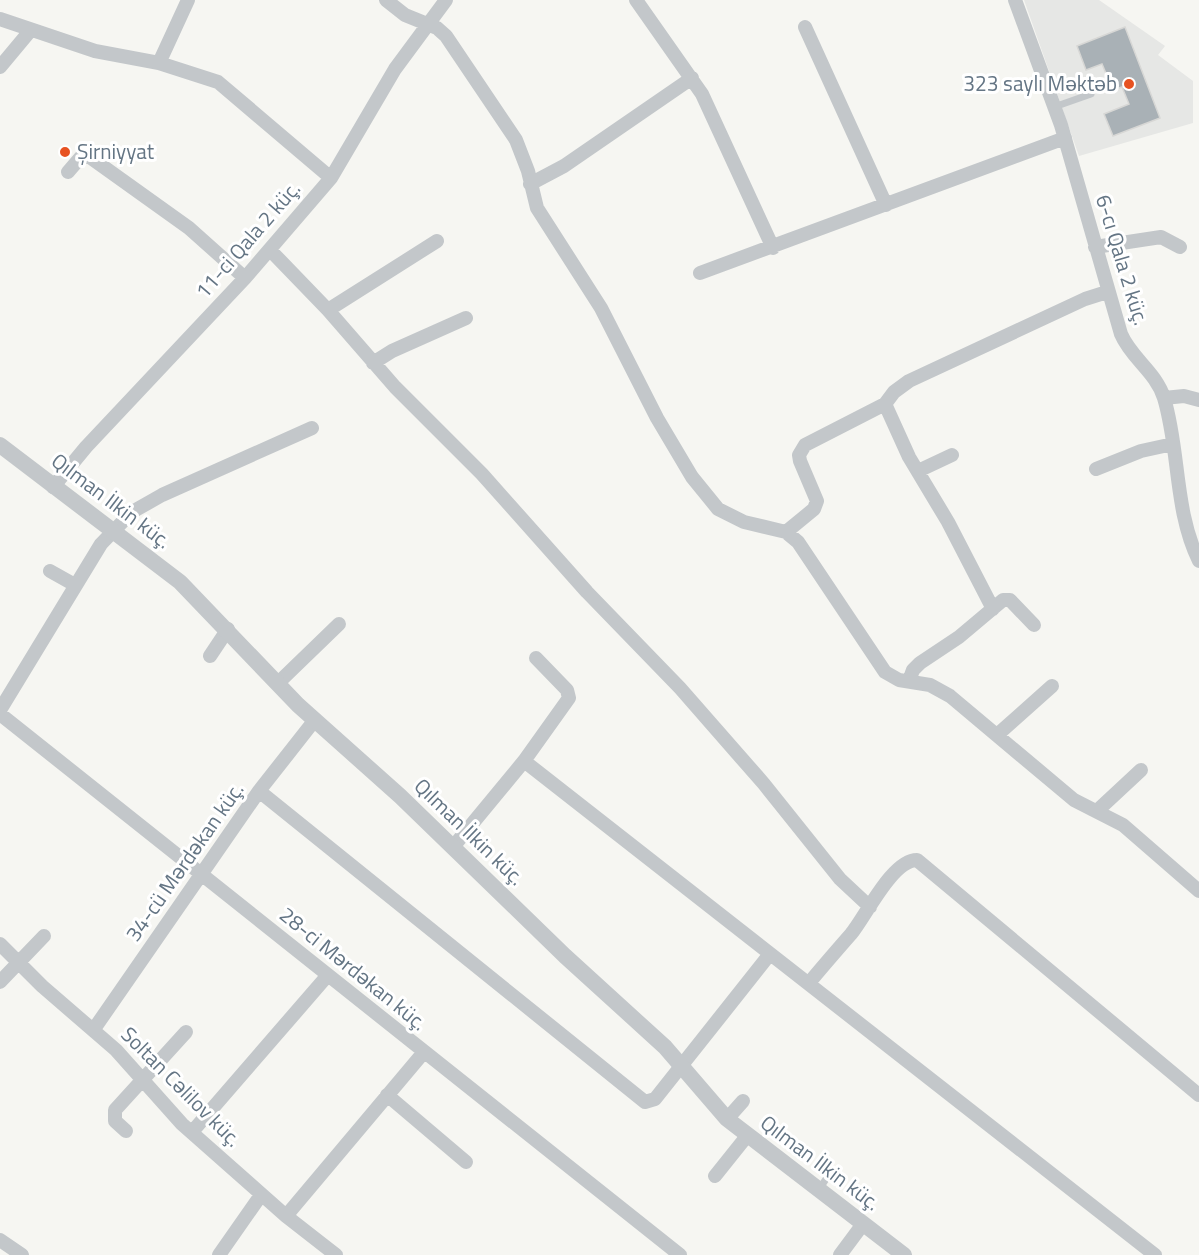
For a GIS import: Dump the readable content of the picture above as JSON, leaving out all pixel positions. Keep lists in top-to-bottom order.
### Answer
{
  "streets": {
    "street": [
      "11-ci Qala 2 küç.",
      "6-cı Qala 2 küç.",
      "Qılman İlkin küç.",
      "34-cü Mərdəkan küç.",
      "28-ci Mərdəkan küç.",
      "Soltan Cəlilov küç."
    ]
  },
  "crossings": [
    ["11-ci Qala 2 küç.", "Qılman İlkin küç."],
    ["Qılman İlkin küç.", "34-cü Mərdəkan küç."],
    ["34-cü Mərdəkan küç.", "28-ci Mərdəkan küç."],
    ["34-cü Mərdəkan küç.", "Soltan Cəlilov küç."]
  ],
  "places": ["323 saylı Məktəb", "Şirniyyat"]
}
